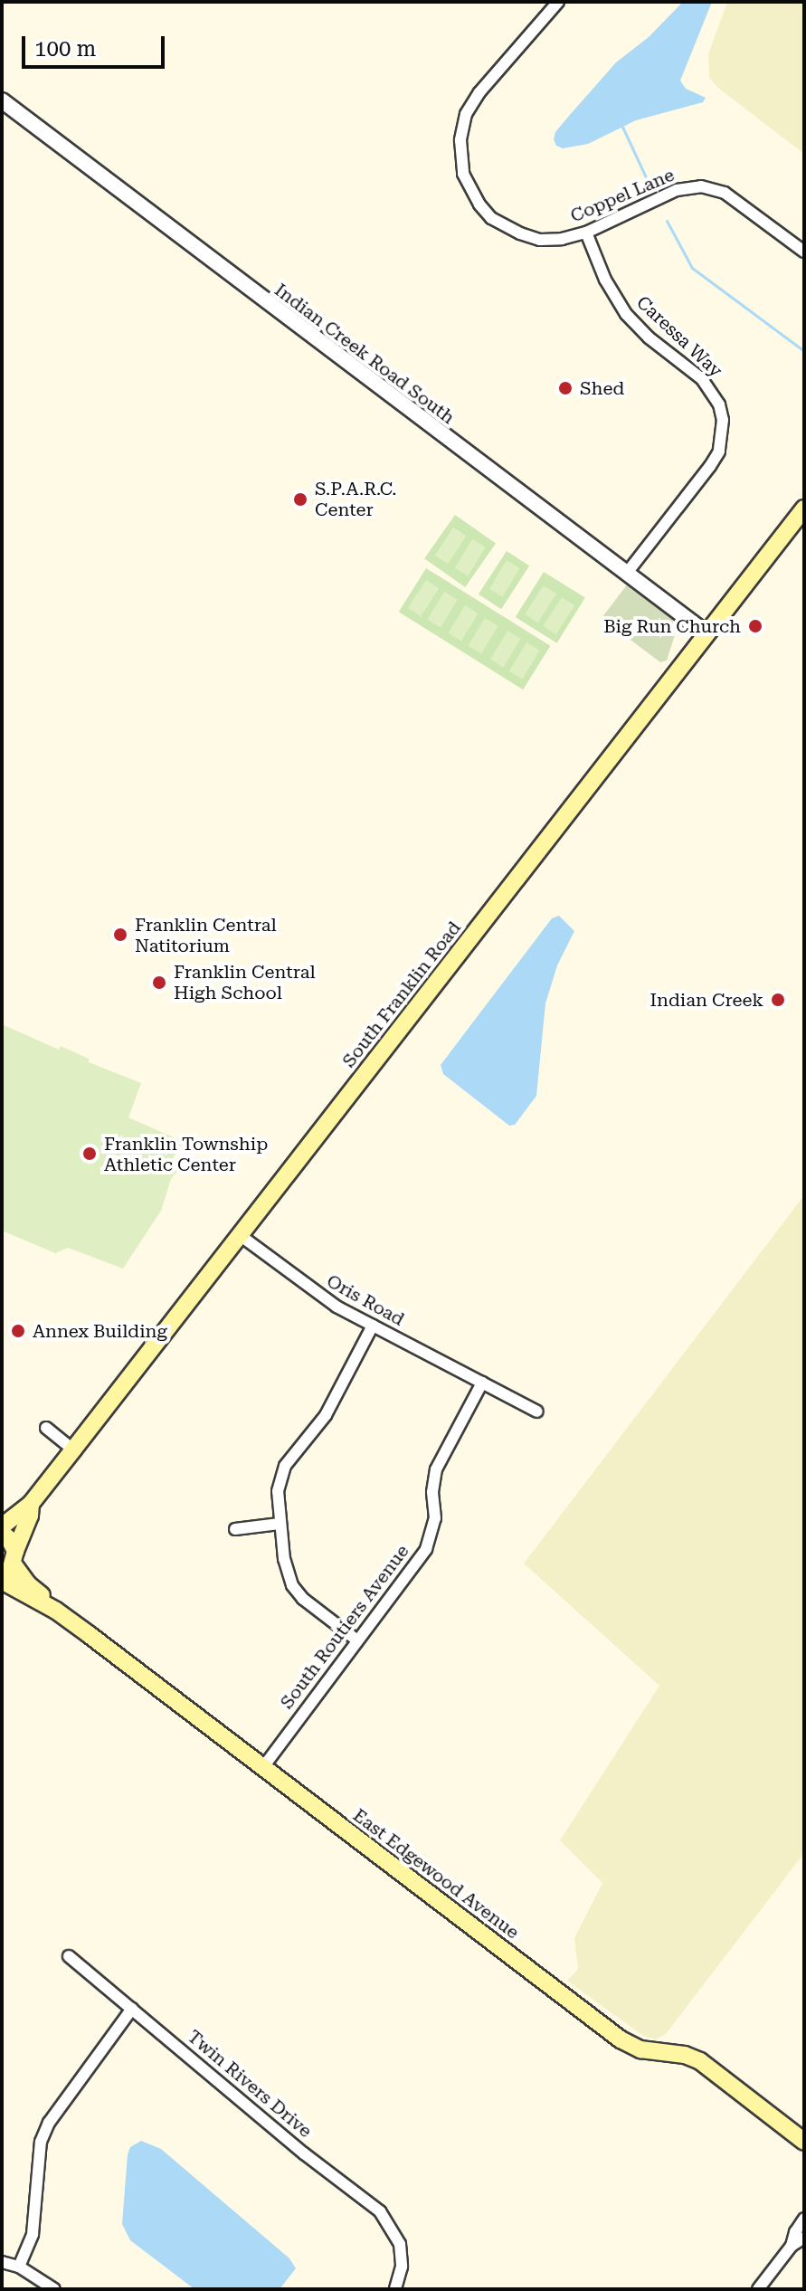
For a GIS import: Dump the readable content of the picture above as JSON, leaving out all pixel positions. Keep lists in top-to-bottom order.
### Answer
{
  "streets": {
    "main road": ["South Franklin Road", "East Edgewood Avenue"],
    "street": [
      "Coppel Lane",
      "Caressa Way",
      "Indian Creek Road South",
      "Oris Road",
      "South Routiers Avenue",
      "Twin Rivers Drive"
    ]
  },
  "crossings": [
    ["Coppel Lane", "Caressa Way"],
    ["Caressa Way", "Indian Creek Road South"],
    ["Indian Creek Road South", "South Franklin Road"],
    ["South Franklin Road", "Oris Road"],
    ["Oris Road", "South Routiers Avenue"],
    ["South Routiers Avenue", "East Edgewood Avenue"]
  ],
  "places": [
    "Shed",
    "S.P.A.R.C. Center",
    "Big Run Church",
    "Franklin Central Natitorium",
    "Franklin Central High School",
    "Indian Creek",
    "Franklin Township Athletic Center",
    "Annex Building"
  ],
  "scale_bar": "100 m"
}
